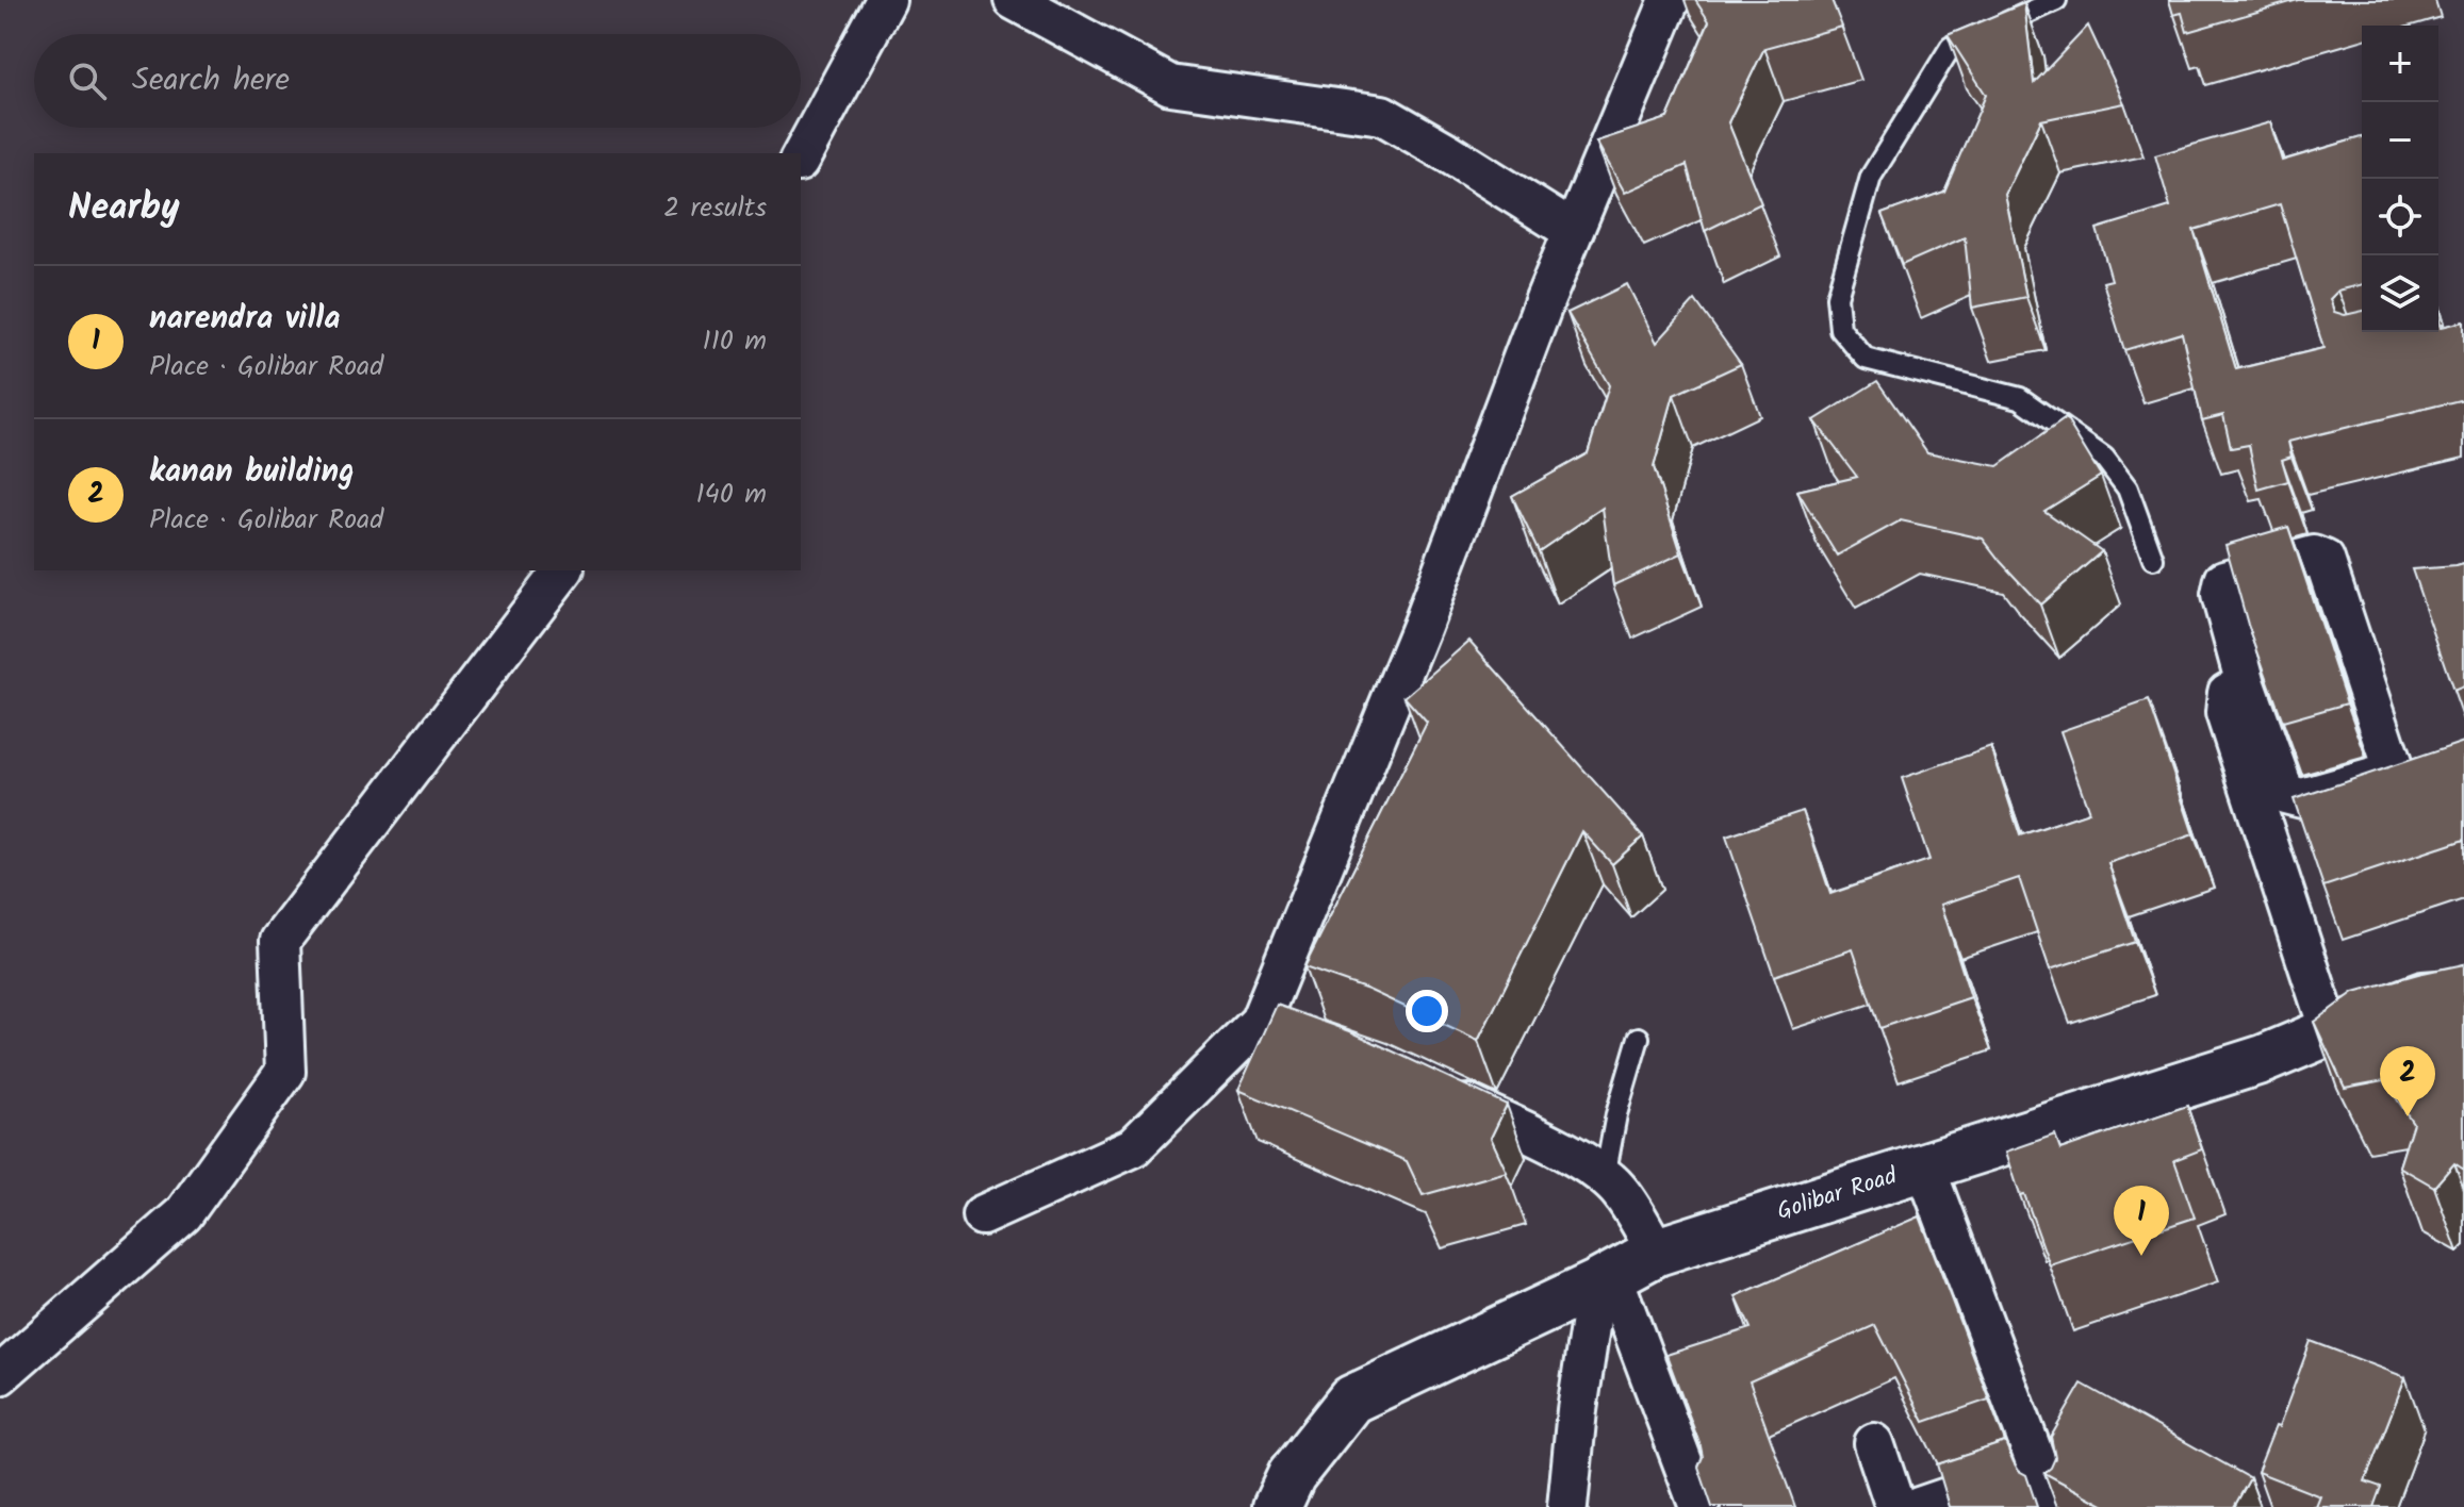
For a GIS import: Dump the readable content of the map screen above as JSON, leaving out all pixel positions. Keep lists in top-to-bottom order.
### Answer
{
  "streets": {
    "street": ["Golibar Road"]
  },
  "page": {
    "map_buttons": ["+", "−"],
    "search": "Search here",
    "heading": ["Nearby", "2 results"],
    "list": [
      {
        "mark": "1",
        "name": "narendra villa",
        "note": "Place · Golibar Road",
        "value": "110 m"
      },
      {
        "mark": "2",
        "name": "kanan building",
        "note": "Place · Golibar Road",
        "value": "140 m"
      }
    ],
    "pins": ["2", "1"]
  }
}
